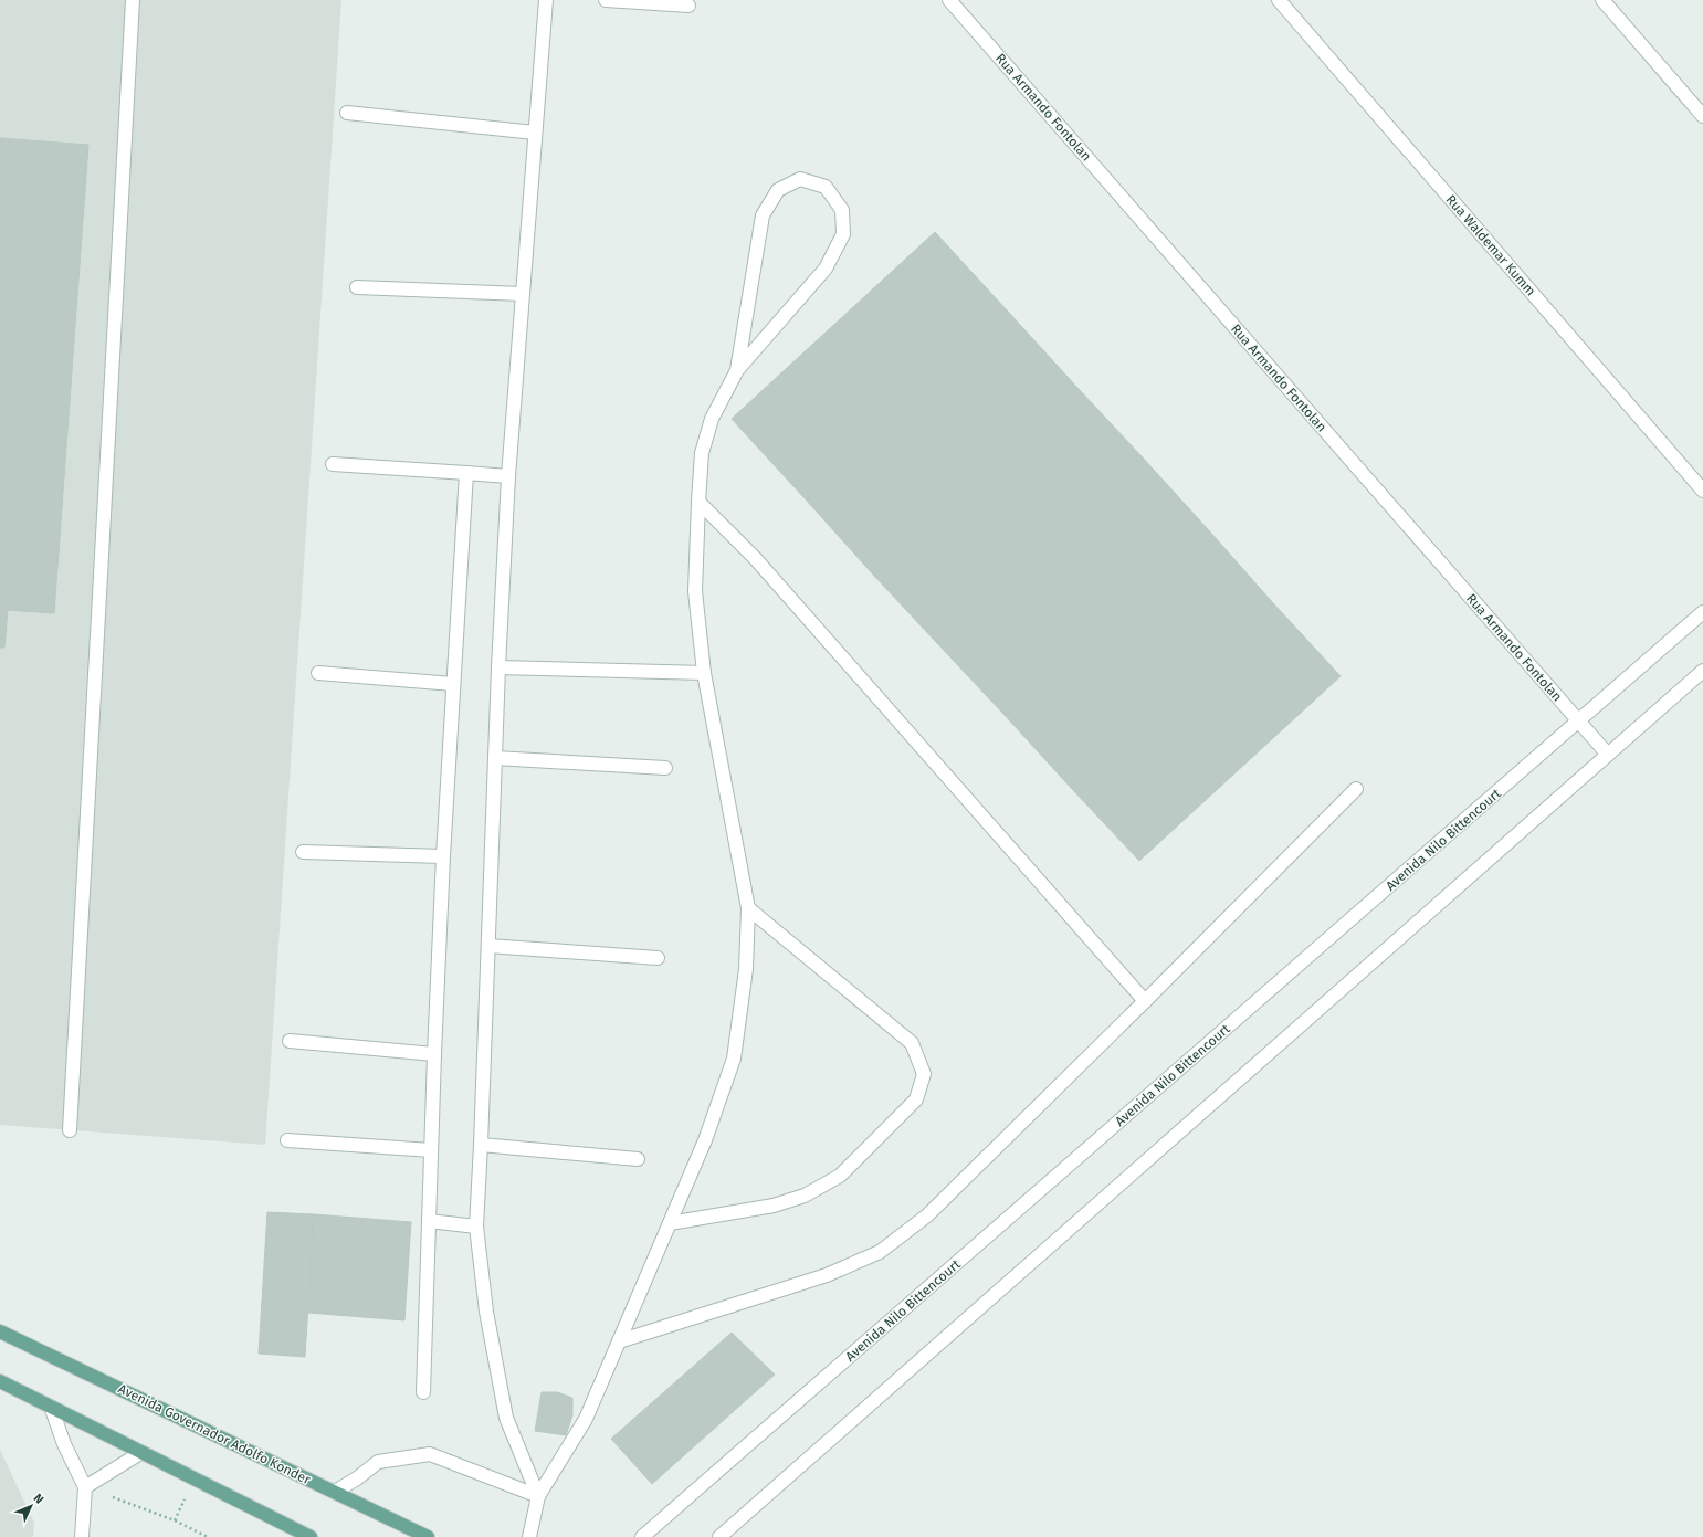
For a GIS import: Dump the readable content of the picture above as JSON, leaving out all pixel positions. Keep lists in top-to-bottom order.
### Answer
{
  "streets": {
    "main road": ["Avenida Governador Adolfo Konder"],
    "street": ["Rua Armando Fontolan", "Rua Waldemar Kumm", "Avenida Nilo Bittencourt"]
  },
  "crossings": [
    ["Rua Armando Fontolan", "Avenida Nilo Bittencourt"]
  ],
  "north": "top right"
}
